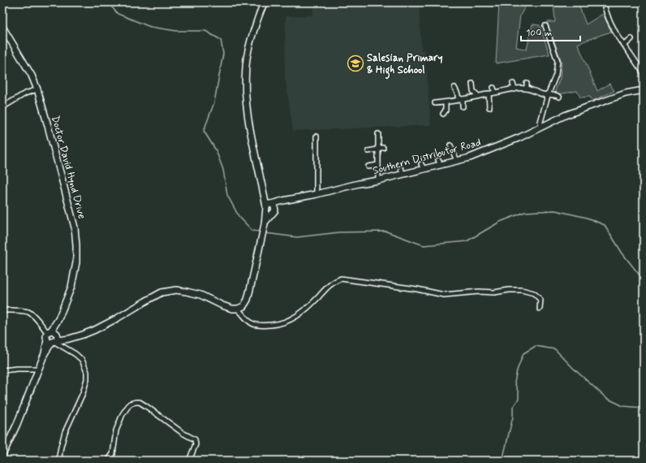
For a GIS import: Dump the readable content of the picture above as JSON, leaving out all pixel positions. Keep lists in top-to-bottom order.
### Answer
{
  "streets": {
    "street": ["Southern Distributor Road", "Doctor David Hynd Drive"]
  },
  "places": {
    "school or university": ["Salesian Primary & High School"]
  },
  "scale_bar": "100 m"
}
